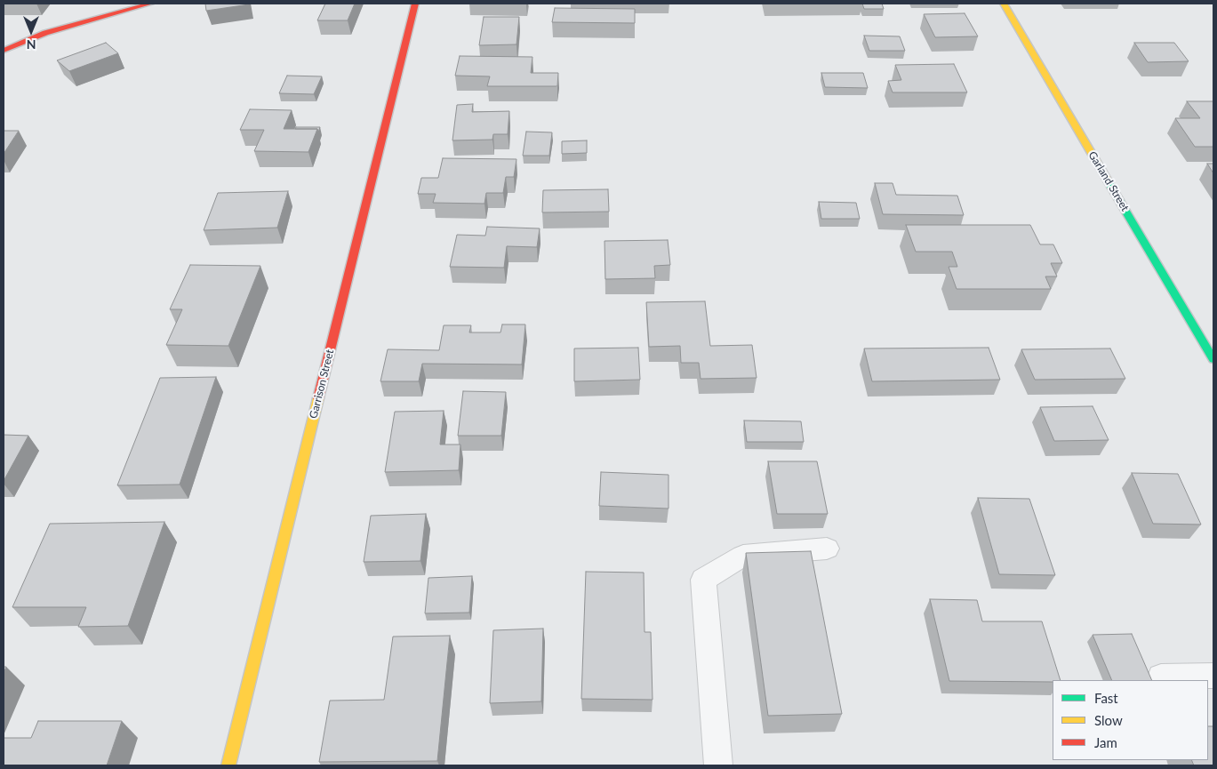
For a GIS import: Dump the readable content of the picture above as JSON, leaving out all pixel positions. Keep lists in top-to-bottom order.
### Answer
{
  "streets": {
    "street": ["Garland Street", "Garrison Street"]
  },
  "legend": ["Fast", "Slow", "Jam"],
  "north": "bottom"
}
